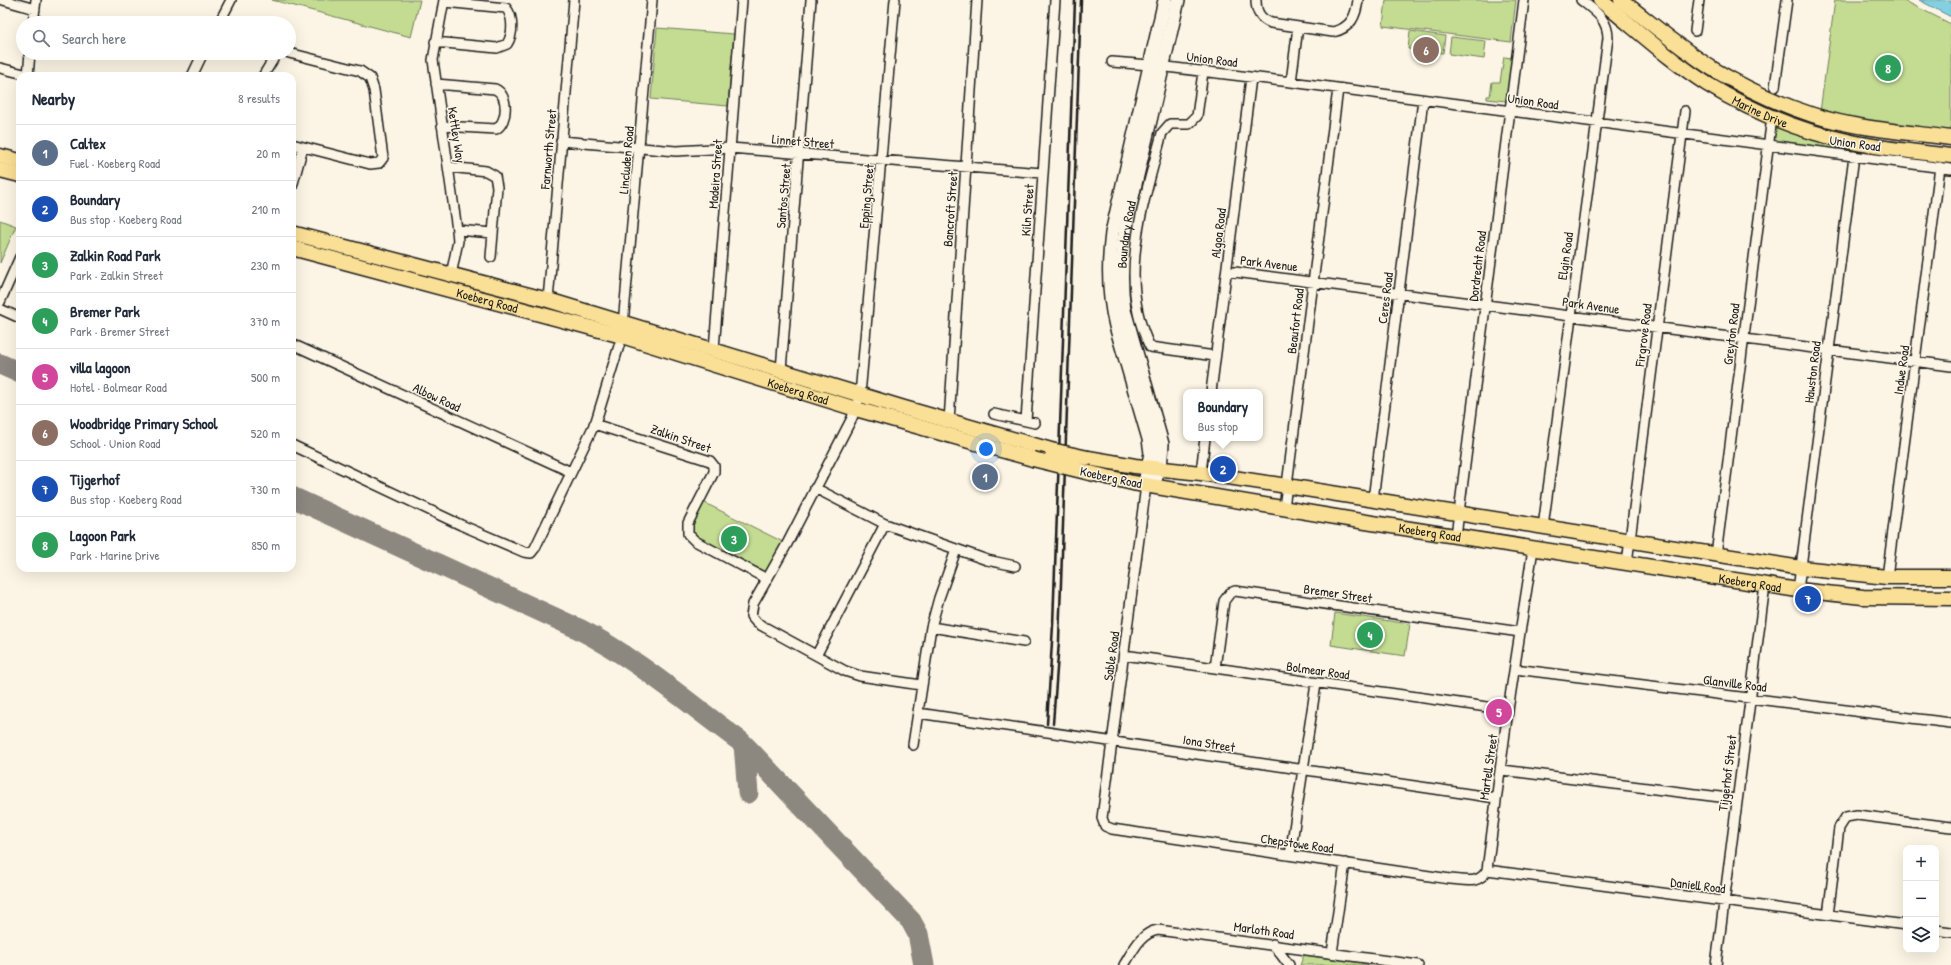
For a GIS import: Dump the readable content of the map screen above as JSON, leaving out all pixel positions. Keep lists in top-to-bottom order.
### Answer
{
  "streets": {
    "main road": ["Marine Drive", "Boundary Road", "Koeberg Road"],
    "street": [
      "Union Road",
      "Kettley Way",
      "Linnet Street",
      "Farnworth Street",
      "Lincluden Road",
      "Madeira Street",
      "Santos Street",
      "Epping Street",
      "Bancroft Street",
      "Kiln Street",
      "Algoa Road",
      "Elgin Road",
      "Park Avenue",
      "Dordrecht Road",
      "Ceres Road",
      "Beaufort Road",
      "Greyton Road",
      "Firgrove Road",
      "Indwe Road",
      "Hawston Road",
      "Albow Road",
      "Zalkin Street",
      "Bremer Street",
      "Sable Road",
      "Bolmear Road",
      "Glanville Road",
      "Iona Street",
      "Martell Street",
      "Tijgerhof Street",
      "Chepstowe Road",
      "Daniell Road",
      "Marloth Road"
    ]
  },
  "crossings": [
    ["Union Road", "Algoa Road"],
    ["Union Road", "Boundary Road"],
    ["Union Road", "Elgin Road"],
    ["Union Road", "Dordrecht Road"],
    ["Union Road", "Ceres Road"],
    ["Union Road", "Beaufort Road"],
    ["Union Road", "Greyton Road"],
    ["Union Road", "Firgrove Road"],
    ["Union Road", "Indwe Road"],
    ["Union Road", "Hawston Road"],
    ["Marine Drive", "Greyton Road"],
    ["Kettley Way", "Koeberg Road"],
    ["Linnet Street", "Farnworth Street"],
    ["Linnet Street", "Lincluden Road"],
    ["Linnet Street", "Madeira Street"],
    ["Linnet Street", "Santos Street"],
    ["Linnet Street", "Epping Street"],
    ["Linnet Street", "Bancroft Street"],
    ["Linnet Street", "Kiln Street"],
    ["Farnworth Street", "Koeberg Road"],
    ["Lincluden Road", "Koeberg Road"],
    ["Lincluden Road", "Albow Road"],
    ["Lincluden Road", "Zalkin Street"],
    ["Madeira Street", "Koeberg Road"],
    ["Santos Street", "Koeberg Road"],
    ["Epping Street", "Koeberg Road"],
    ["Epping Street", "Zalkin Street"],
    ["Bancroft Street", "Koeberg Road"],
    ["Algoa Road", "Park Avenue"],
    ["Boundary Road", "Koeberg Road"],
    ["Elgin Road", "Park Avenue"],
    ["Elgin Road", "Koeberg Road"],
    ["Park Avenue", "Dordrecht Road"],
    ["Park Avenue", "Ceres Road"],
    ["Park Avenue", "Beaufort Road"],
    ["Park Avenue", "Greyton Road"],
    ["Park Avenue", "Firgrove Road"],
    ["Park Avenue", "Indwe Road"],
    ["Park Avenue", "Hawston Road"],
    ["Dordrecht Road", "Koeberg Road"],
    ["Ceres Road", "Koeberg Road"],
    ["Koeberg Road", "Beaufort Road"],
    ["Koeberg Road", "Greyton Road"],
    ["Koeberg Road", "Firgrove Road"],
    ["Koeberg Road", "Indwe Road"],
    ["Koeberg Road", "Hawston Road"],
    ["Koeberg Road", "Sable Road"],
    ["Koeberg Road", "Martell Street"],
    ["Koeberg Road", "Tijgerhof Street"],
    ["Bremer Street", "Bolmear Road"],
    ["Bremer Street", "Martell Street"],
    ["Sable Road", "Bolmear Road"],
    ["Sable Road", "Iona Street"],
    ["Sable Road", "Chepstowe Road"],
    ["Bolmear Road", "Martell Street"],
    ["Glanville Road", "Martell Street"],
    ["Glanville Road", "Tijgerhof Street"],
    ["Iona Street", "Martell Street"],
    ["Martell Street", "Chepstowe Road"],
    ["Martell Street", "Daniell Road"],
    ["Tijgerhof Street", "Daniell Road"],
    ["Chepstowe Road", "Daniell Road"]
  ],
  "page": {
    "search": "Search here",
    "pins": [
      "6",
      "8",
      "2",
      "1",
      "3",
      "7",
      "4",
      "5"
    ],
    "heading": ["Nearby", "8 results"],
    "list": [
      {
        "mark": "1",
        "name": "Caltex",
        "note": "Fuel · Koeberg Road",
        "value": "20 m"
      },
      {
        "mark": "2",
        "name": "Boundary",
        "note": "Bus stop · Koeberg Road",
        "value": "210 m"
      },
      {
        "mark": "3",
        "name": "Zalkin Road Park",
        "note": "Park · Zalkin Street",
        "value": "230 m"
      },
      {
        "mark": "4",
        "name": "Bremer Park",
        "note": "Park · Bremer Street",
        "value": "370 m"
      },
      {
        "mark": "5",
        "name": "villa lagoon",
        "note": "Hotel · Bolmear Road",
        "value": "500 m"
      },
      {
        "mark": "6",
        "name": "Woodbridge Primary School",
        "note": "School · Union Road",
        "value": "520 m"
      },
      {
        "mark": "7",
        "name": "Tijgerhof",
        "note": "Bus stop · Koeberg Road",
        "value": "730 m"
      },
      {
        "mark": "8",
        "name": "Lagoon Park",
        "note": "Park · Marine Drive",
        "value": "850 m"
      }
    ],
    "popup": ["Boundary", "Bus stop"],
    "map_buttons": ["+", "−"]
  }
}
